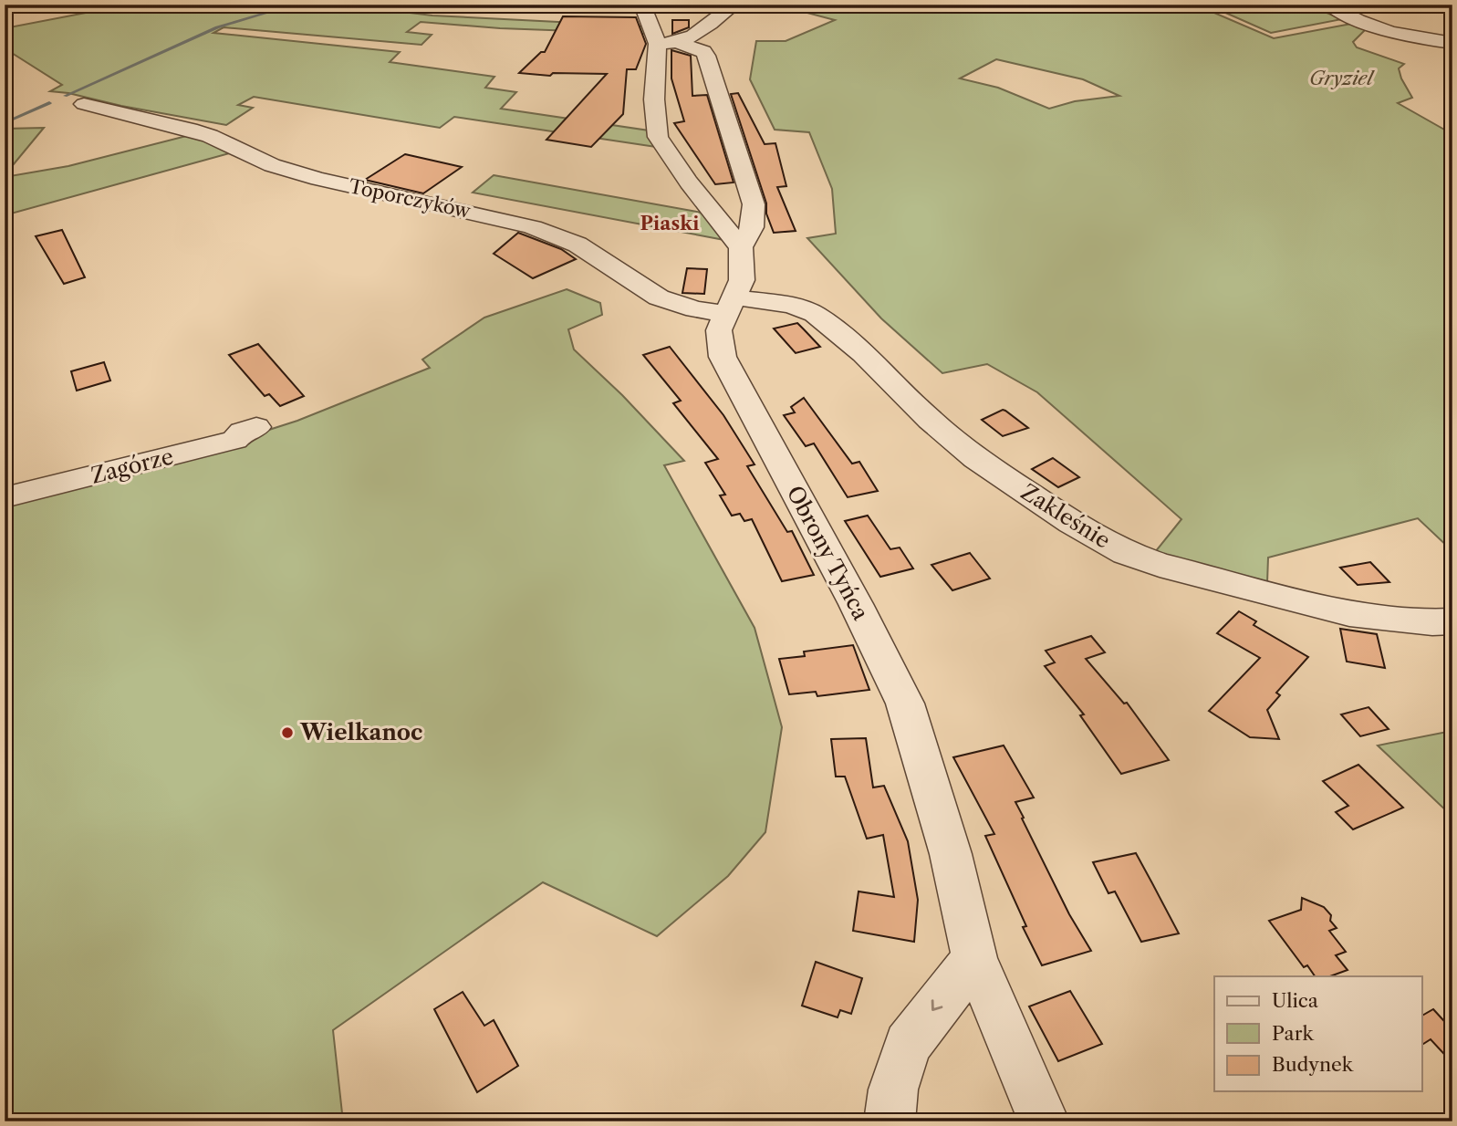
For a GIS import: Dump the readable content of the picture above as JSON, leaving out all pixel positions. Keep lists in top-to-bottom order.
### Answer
{
  "streets": {
    "street": [
      "Toporczyków",
      "Zagórze",
      "Zakleśnie",
      "Obrony Tyńca"
    ]
  },
  "crossings": [
    ["Toporczyków", "Zakleśnie"],
    ["Toporczyków", "Obrony Tyńca"],
    ["Zakleśnie", "Obrony Tyńca"]
  ],
  "districts": ["Piaski"],
  "parks": ["Gryziel"],
  "places": ["Wielkanoc"],
  "legend": ["Ulica", "Park", "Budynek"]
}
